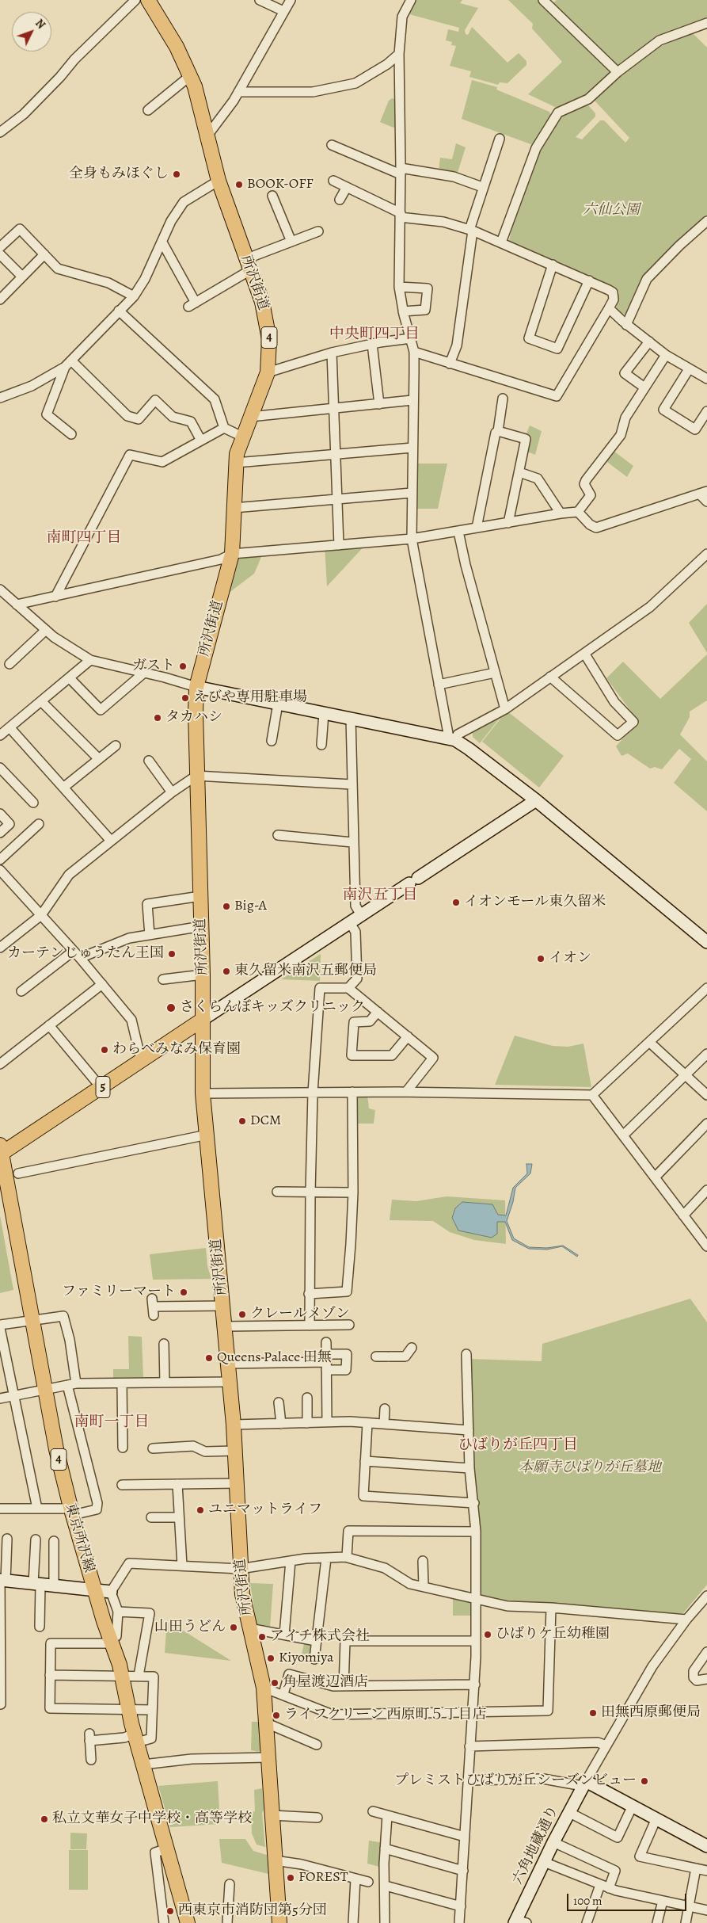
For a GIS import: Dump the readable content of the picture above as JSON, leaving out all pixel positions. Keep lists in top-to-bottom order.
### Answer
{
  "streets": {
    "main road": [
      "所沢街道",
      "4",
      "5",
      "東京所沢線"
    ],
    "street": ["六角地蔵通り"]
  },
  "crossings": [
    ["所沢街道", "5"],
    ["5", "東京所沢線"]
  ],
  "districts": [
    "中央町四丁目",
    "南町四丁目",
    "南沢五丁目",
    "南町一丁目",
    "ひばりが丘四丁目"
  ],
  "parks": ["六仙公園", "本願寺ひばりが丘墓地"],
  "places": [
    "全身もみほぐし",
    "BOOK-OFF",
    "ガスト",
    "えびや専用駐車場",
    "タカハシ",
    "イオンモール東久留米",
    "Big-A",
    "カーテンじゅうたん王国",
    "イオン",
    "東久留米南沢五郵便局",
    "さくらんぼキッズクリニック",
    "わらべみなみ保育園",
    "DCM",
    "ファミリーマート",
    "クレールメゾン",
    "Queens Palace 田無",
    "ユニマットライフ",
    "山田うどん",
    "ひばりケ丘幼稚園",
    "アイチ株式会社",
    "Kiyomiya",
    "角屋渡辺酒店",
    "田無西原郵便局",
    "ライフクリーン 西原町５丁目店",
    "プレミストひばりが丘シーズンビュー",
    "私立文華女子中学校・高等学校",
    "FOREST",
    "西東京市消防団第5分団"
  ],
  "scale_bar": "100 m",
  "north": "top right"
}
